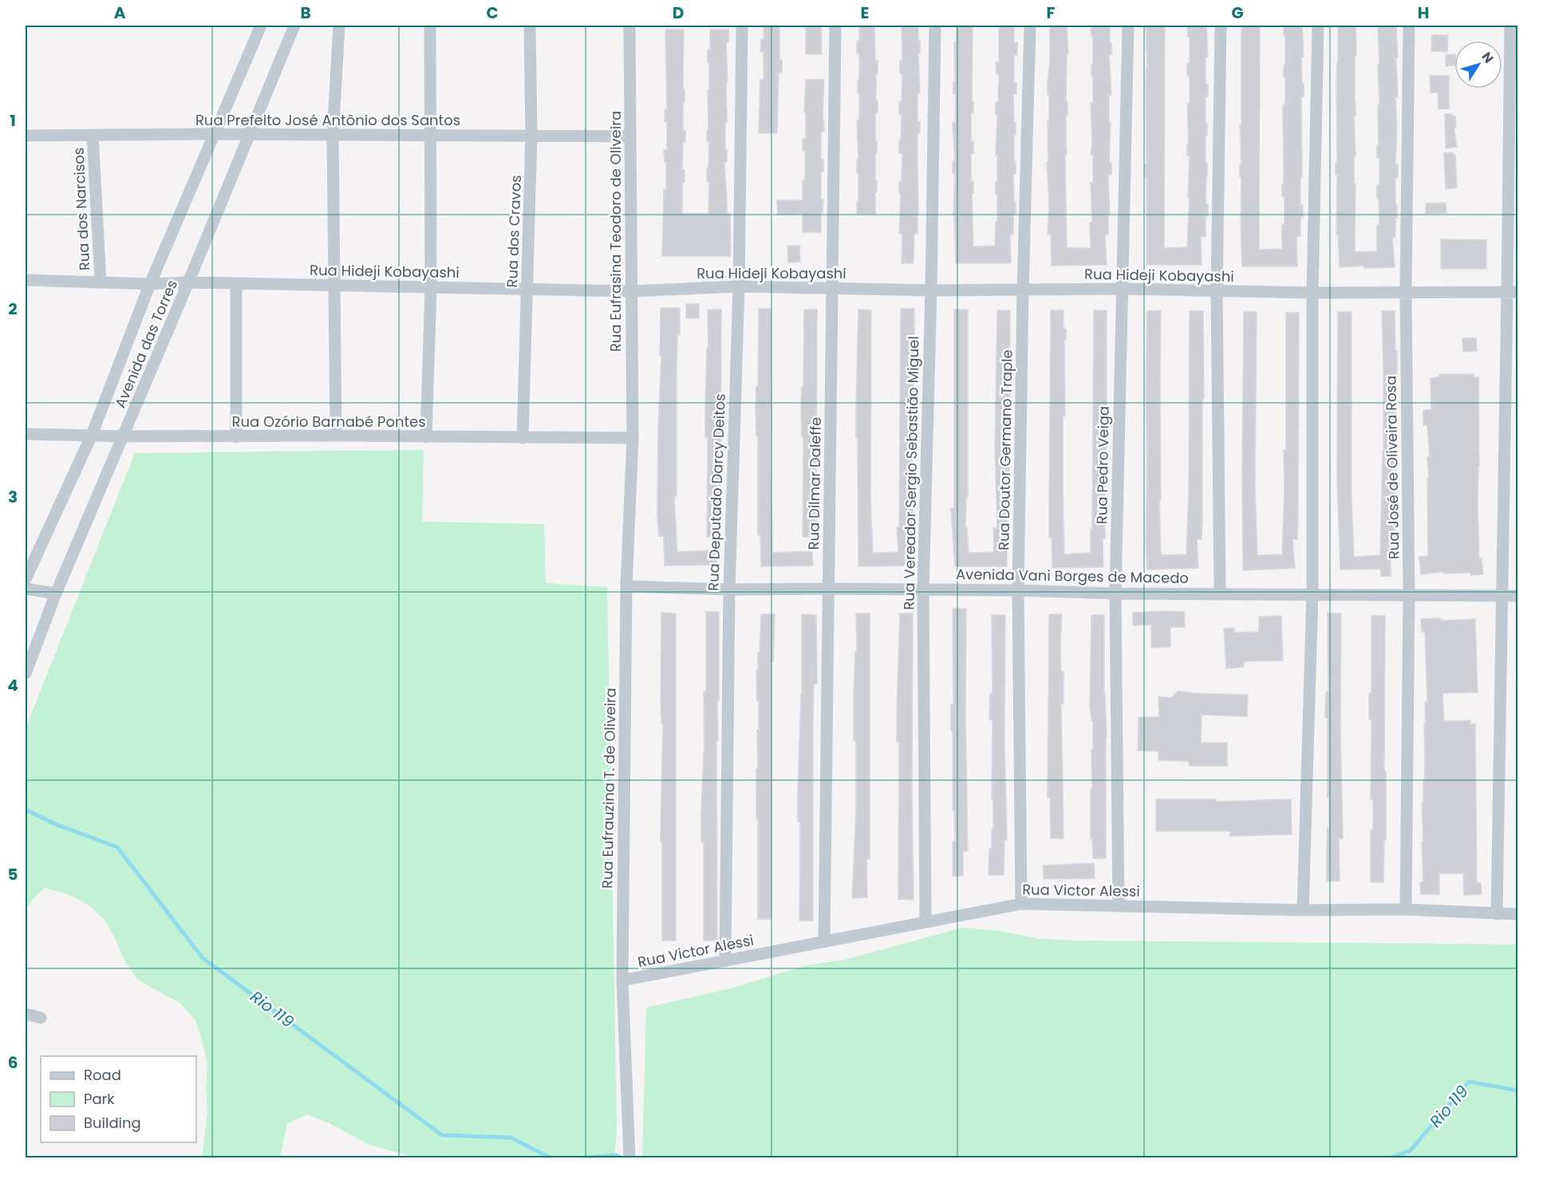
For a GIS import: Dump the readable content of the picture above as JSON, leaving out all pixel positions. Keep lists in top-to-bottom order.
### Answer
{
  "streets": {
    "street": [
      "Rua Prefeito José Antônio dos Santos",
      "Rua dos Narcisos",
      "Rua dos Cravos",
      "Rua Eufrasina Teodoro de Oliveira",
      "Rua Hideji Kobayashi",
      "Avenida das Torres",
      "Rua Ozório Barnabé Pontes",
      "Rua Doutor Germano Traple",
      "Rua Pedro Veiga",
      "Rua José de Oliveira Rosa",
      "Rua Vereador Sergio Sebastião Miguel",
      "Rua Dilmar Daleffe",
      "Rua Deputado Darcy Deitos",
      "Avenida Vani Borges de Macedo",
      "Rua Eufrauzina T. de Oliveira",
      "Rua Victor Alessi"
    ]
  },
  "crossings": [
    ["Rua Prefeito José Antônio dos Santos", "Rua dos Narcisos"],
    ["Rua Prefeito José Antônio dos Santos", "Rua dos Cravos"],
    ["Rua Prefeito José Antônio dos Santos", "Rua Eufrasina Teodoro de Oliveira"],
    ["Rua Prefeito José Antônio dos Santos", "Avenida das Torres"],
    ["Rua dos Narcisos", "Rua Hideji Kobayashi"],
    ["Rua dos Cravos", "Rua Hideji Kobayashi"],
    ["Rua dos Cravos", "Rua Ozório Barnabé Pontes"],
    ["Rua Eufrasina Teodoro de Oliveira", "Rua Hideji Kobayashi"],
    ["Rua Eufrasina Teodoro de Oliveira", "Rua Ozório Barnabé Pontes"],
    ["Rua Eufrasina Teodoro de Oliveira", "Rua Eufrauzina T. de Oliveira"],
    ["Rua Hideji Kobayashi", "Avenida das Torres"],
    ["Rua Hideji Kobayashi", "Rua Doutor Germano Traple"],
    ["Rua Hideji Kobayashi", "Rua Pedro Veiga"],
    ["Rua Hideji Kobayashi", "Rua José de Oliveira Rosa"],
    ["Rua Hideji Kobayashi", "Rua Vereador Sergio Sebastião Miguel"],
    ["Rua Hideji Kobayashi", "Rua Dilmar Daleffe"],
    ["Rua Hideji Kobayashi", "Rua Deputado Darcy Deitos"],
    ["Avenida das Torres", "Rua Ozório Barnabé Pontes"],
    ["Rua Ozório Barnabé Pontes", "Rua Eufrauzina T. de Oliveira"],
    ["Rua Doutor Germano Traple", "Avenida Vani Borges de Macedo"],
    ["Rua Doutor Germano Traple", "Rua Victor Alessi"],
    ["Rua Pedro Veiga", "Avenida Vani Borges de Macedo"],
    ["Rua Pedro Veiga", "Rua Victor Alessi"],
    ["Rua José de Oliveira Rosa", "Avenida Vani Borges de Macedo"],
    ["Rua José de Oliveira Rosa", "Rua Victor Alessi"],
    ["Rua Vereador Sergio Sebastião Miguel", "Avenida Vani Borges de Macedo"],
    ["Rua Vereador Sergio Sebastião Miguel", "Rua Victor Alessi"],
    ["Rua Dilmar Daleffe", "Avenida Vani Borges de Macedo"],
    ["Rua Dilmar Daleffe", "Rua Victor Alessi"],
    ["Rua Deputado Darcy Deitos", "Avenida Vani Borges de Macedo"],
    ["Rua Deputado Darcy Deitos", "Rua Victor Alessi"],
    ["Avenida Vani Borges de Macedo", "Rua Eufrauzina T. de Oliveira"],
    ["Rua Eufrauzina T. de Oliveira", "Rua Victor Alessi"]
  ],
  "water": ["Rio 119"],
  "legend": ["Road", "Park", "Building"],
  "north": "top right",
  "grid": {
    "columns": [
      "A",
      "B",
      "C",
      "D",
      "E",
      "F",
      "G",
      "H"
    ],
    "rows": [
      "1",
      "2",
      "3",
      "4",
      "5",
      "6"
    ]
  }
}
